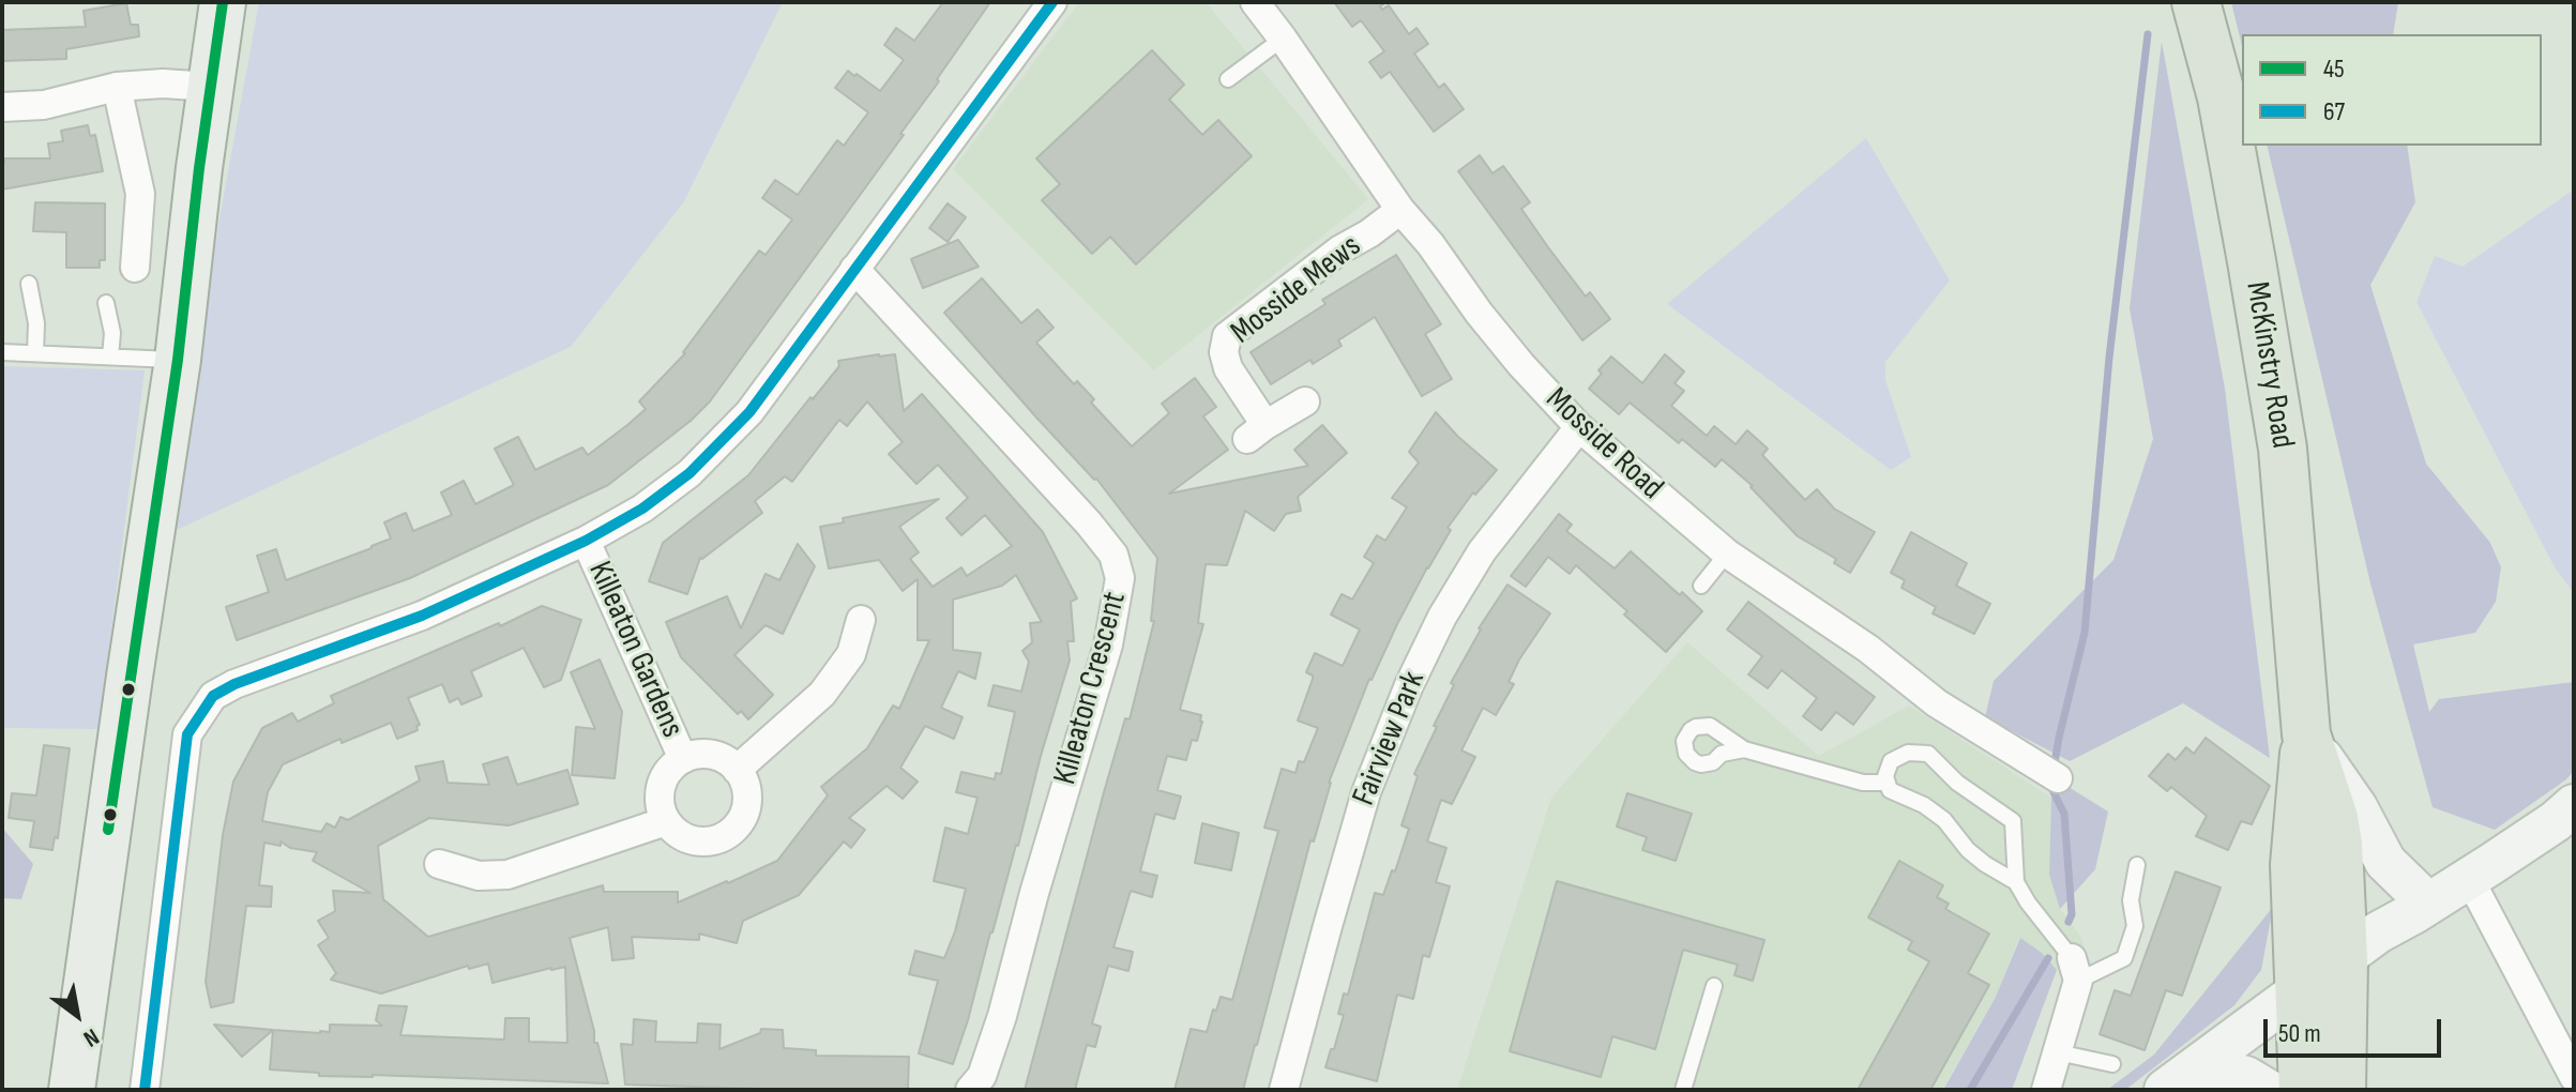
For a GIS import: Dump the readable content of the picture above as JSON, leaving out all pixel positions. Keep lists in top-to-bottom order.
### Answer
{
  "streets": {
    "highway": ["McKinstry Road"],
    "street": [
      "Mosside Mews",
      "Mosside Road",
      "Killeaton Gardens",
      "Killeaton Crescent",
      "Fairview Park"
    ]
  },
  "crossings": [
    ["Mosside Mews", "Mosside Road"],
    ["Mosside Road", "Fairview Park"]
  ],
  "lines": ["transit line 45", "transit line 67"],
  "legend": ["45", "67"],
  "scale_bar": "50 m",
  "north": "bottom right"
}
